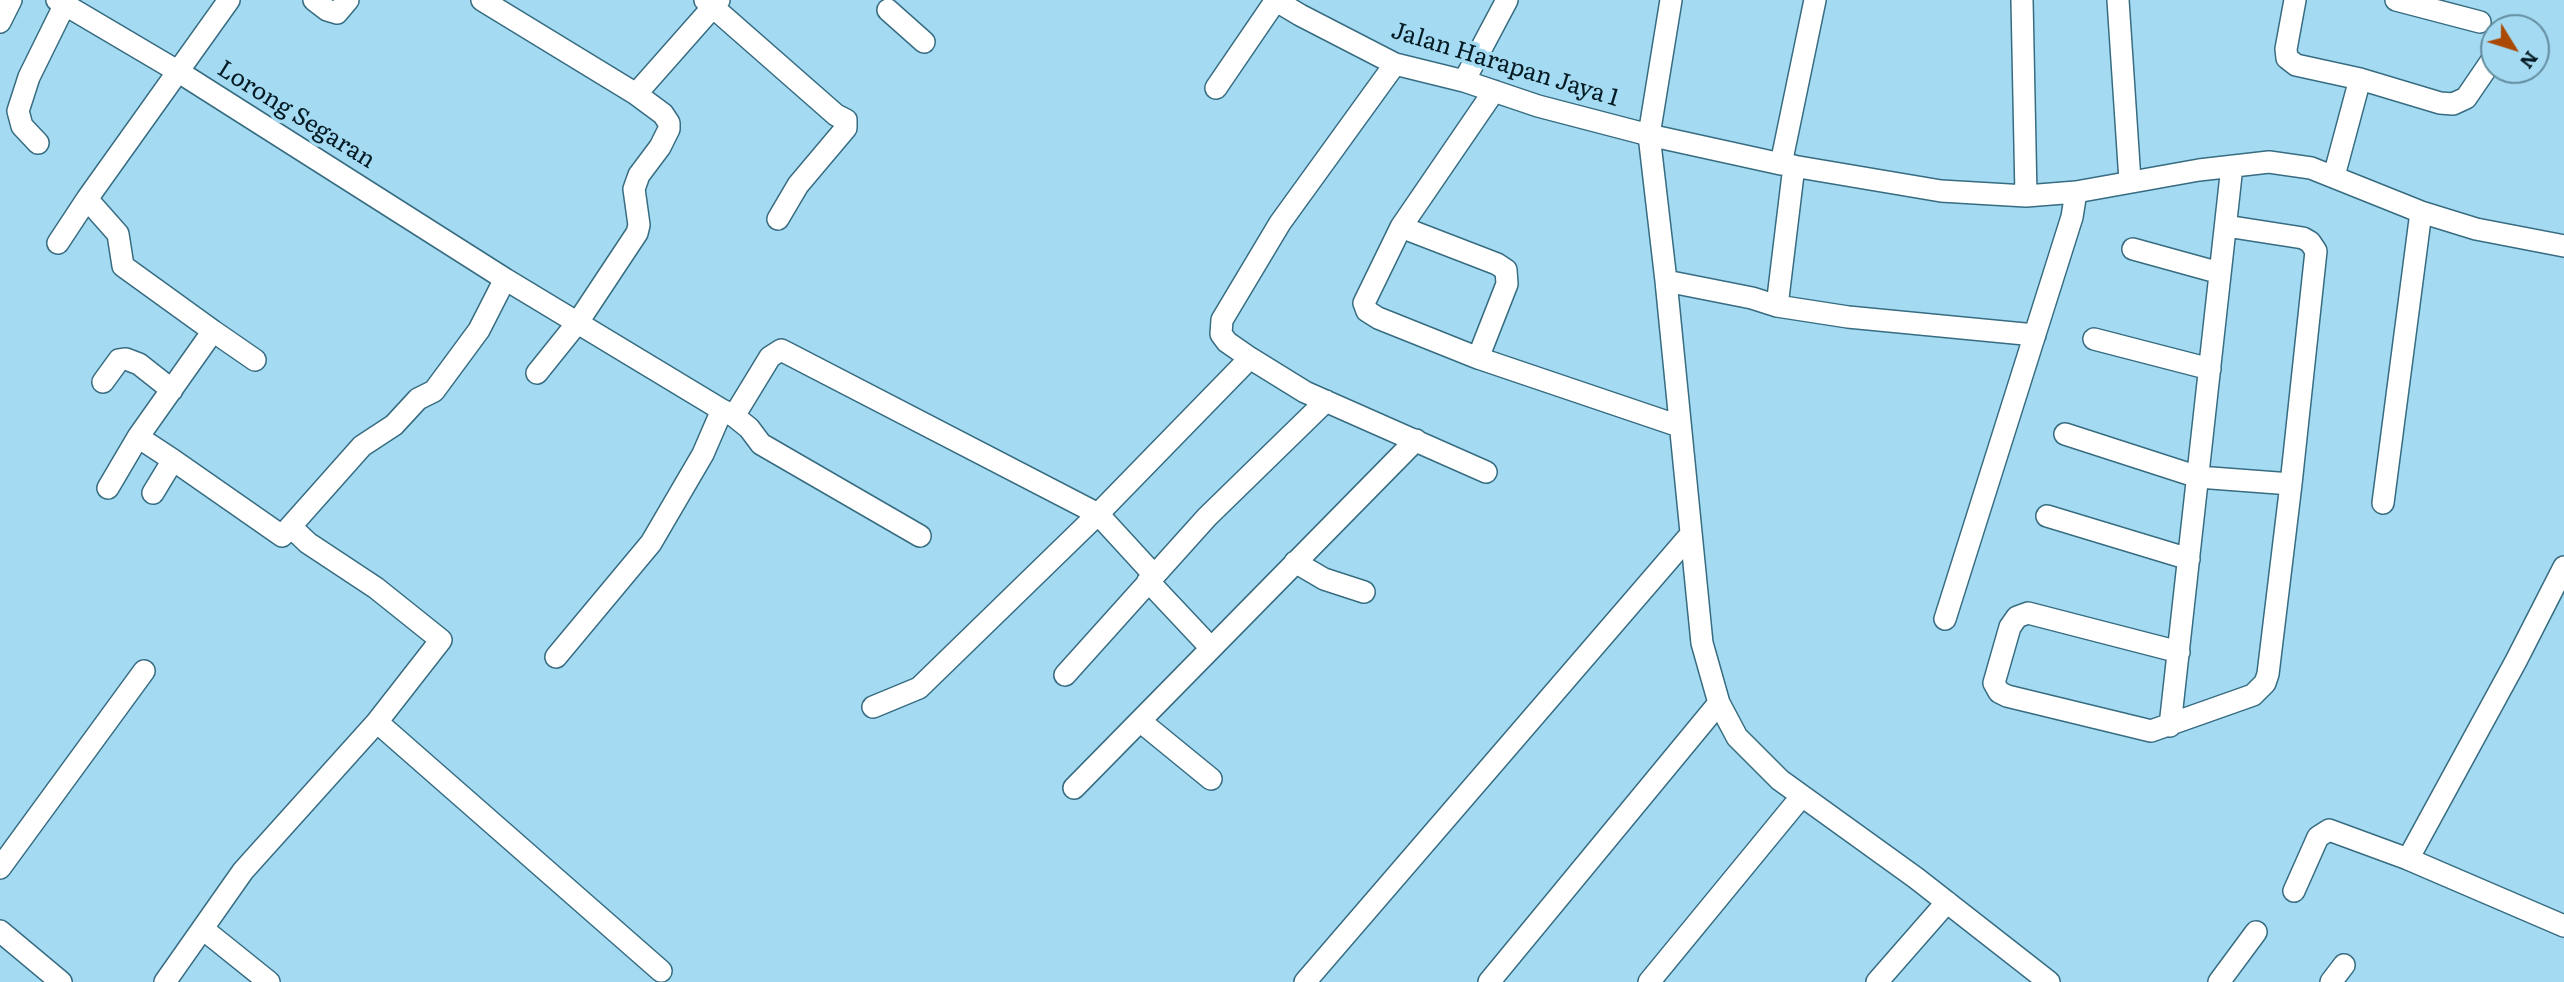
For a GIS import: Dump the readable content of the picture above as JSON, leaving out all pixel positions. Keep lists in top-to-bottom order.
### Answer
{
  "streets": {
    "street": ["Jalan Harapan Jaya 1", "Lorong Segaran"]
  },
  "north": "bottom right"
}
